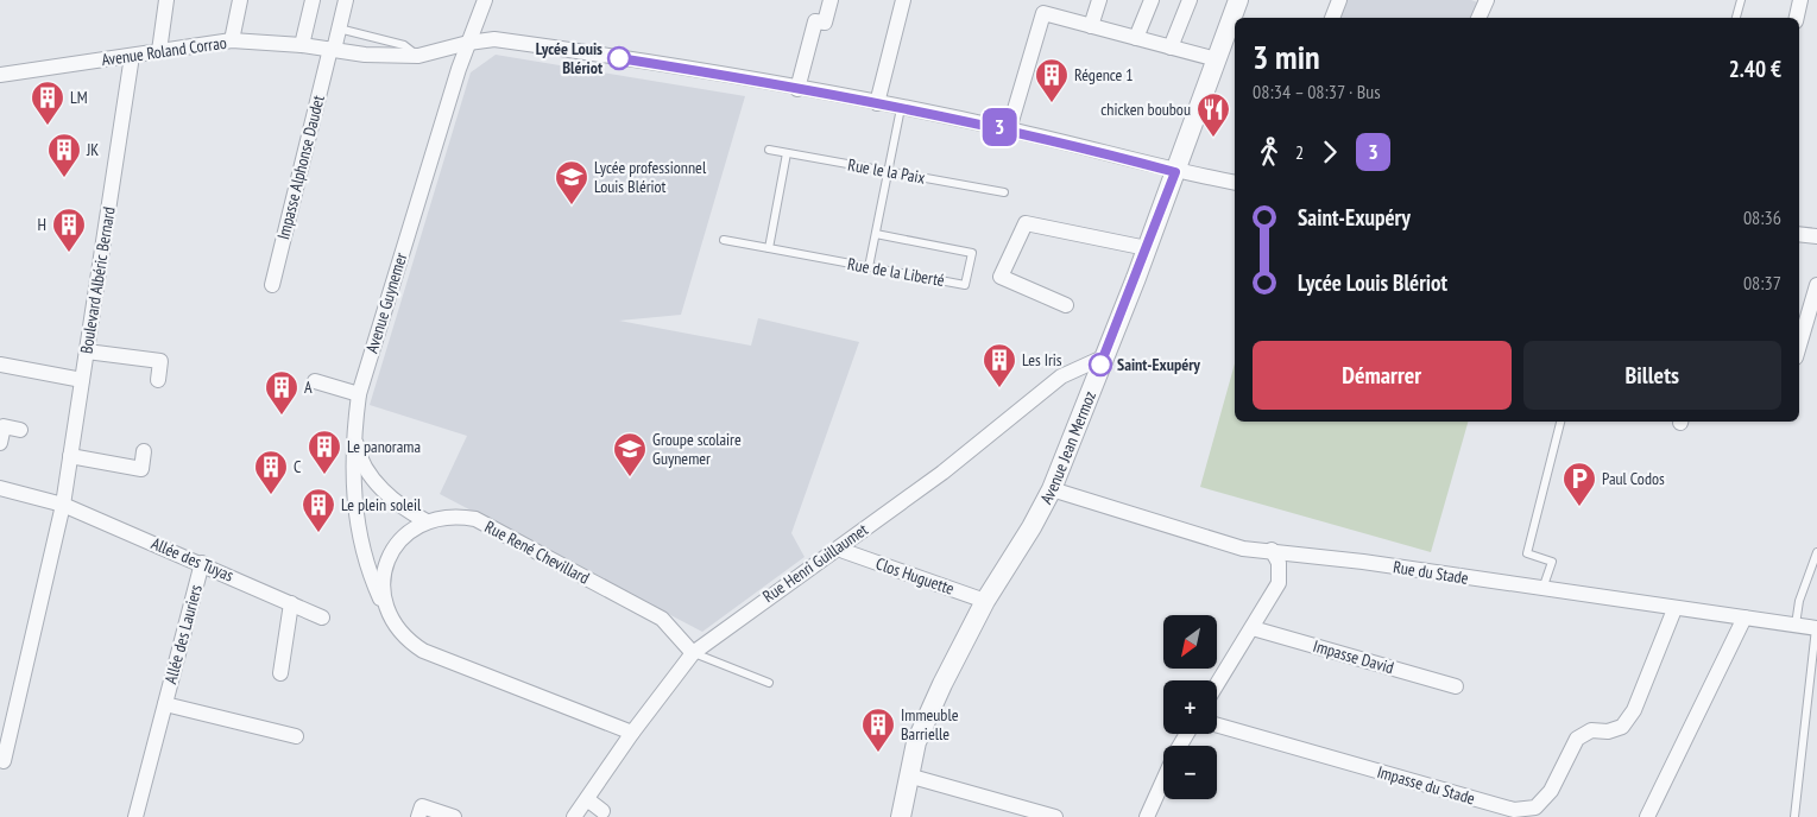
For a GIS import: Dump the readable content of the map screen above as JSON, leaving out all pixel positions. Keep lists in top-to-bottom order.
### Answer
{
  "streets": {
    "street": [
      "Avenue Roland Corrao",
      "Impasse Alphonse Daudet",
      "Boulevard Albéric Bernard",
      "Avenue Guynemer",
      "Avenue Jean Mermoz",
      "Rue René Chevillard",
      "Allée des Tuyas",
      "Rue Henri Guillaumet",
      "Rue du Stade",
      "Clos Huguette",
      "Allée des Lauriers",
      "Impasse David",
      "Impasse du Stade"
    ],
    "lane": ["Rue le la Paix", "Rue de la Liberté"]
  },
  "crossings": [
    ["Avenue Roland Corrao", "Impasse Alphonse Daudet"],
    ["Avenue Roland Corrao", "Boulevard Albéric Bernard"],
    ["Avenue Roland Corrao", "Avenue Guynemer"],
    ["Avenue Roland Corrao", "Avenue Jean Mermoz"],
    ["Boulevard Albéric Bernard", "Allée des Tuyas"],
    ["Avenue Guynemer", "Rue René Chevillard"],
    ["Avenue Jean Mermoz", "Rue Henri Guillaumet"],
    ["Avenue Jean Mermoz", "Rue du Stade"],
    ["Avenue Jean Mermoz", "Clos Huguette"],
    ["Rue René Chevillard", "Rue Henri Guillaumet"],
    ["Allée des Tuyas", "Allée des Lauriers"],
    ["Rue du Stade", "Impasse du Stade"]
  ],
  "places": {
    "other": ["Lycée Louis Blériot", "Saint-Exupéry"],
    "building": [
      "Régence 1",
      "LM",
      "JK",
      "H",
      "Les Iris",
      "A",
      "Le panorama",
      "C",
      "Le plein soleil",
      "Immeuble Barrielle"
    ],
    "restaurant": ["chicken boubou"],
    "school or university": ["Lycée professionnel Louis Blériot", "Groupe scolaire Guynemer"],
    "parking": ["Paul Codos"]
  },
  "lines": ["bus line 3"],
  "north": "bottom left",
  "page": {
    "on_map": "3",
    "heading": ["3 min", "08:34 – 08:37 · Bus", "2.40 €"],
    "legs": ["2", "3"],
    "list": [
      {
        "name": "Saint-Exupéry",
        "value": "08:36"
      },
      {
        "name": "Lycée Louis Blériot",
        "value": "08:37"
      }
    ],
    "buttons": ["Démarrer", "Billets"],
    "map_buttons": ["+", "−"]
  }
}
